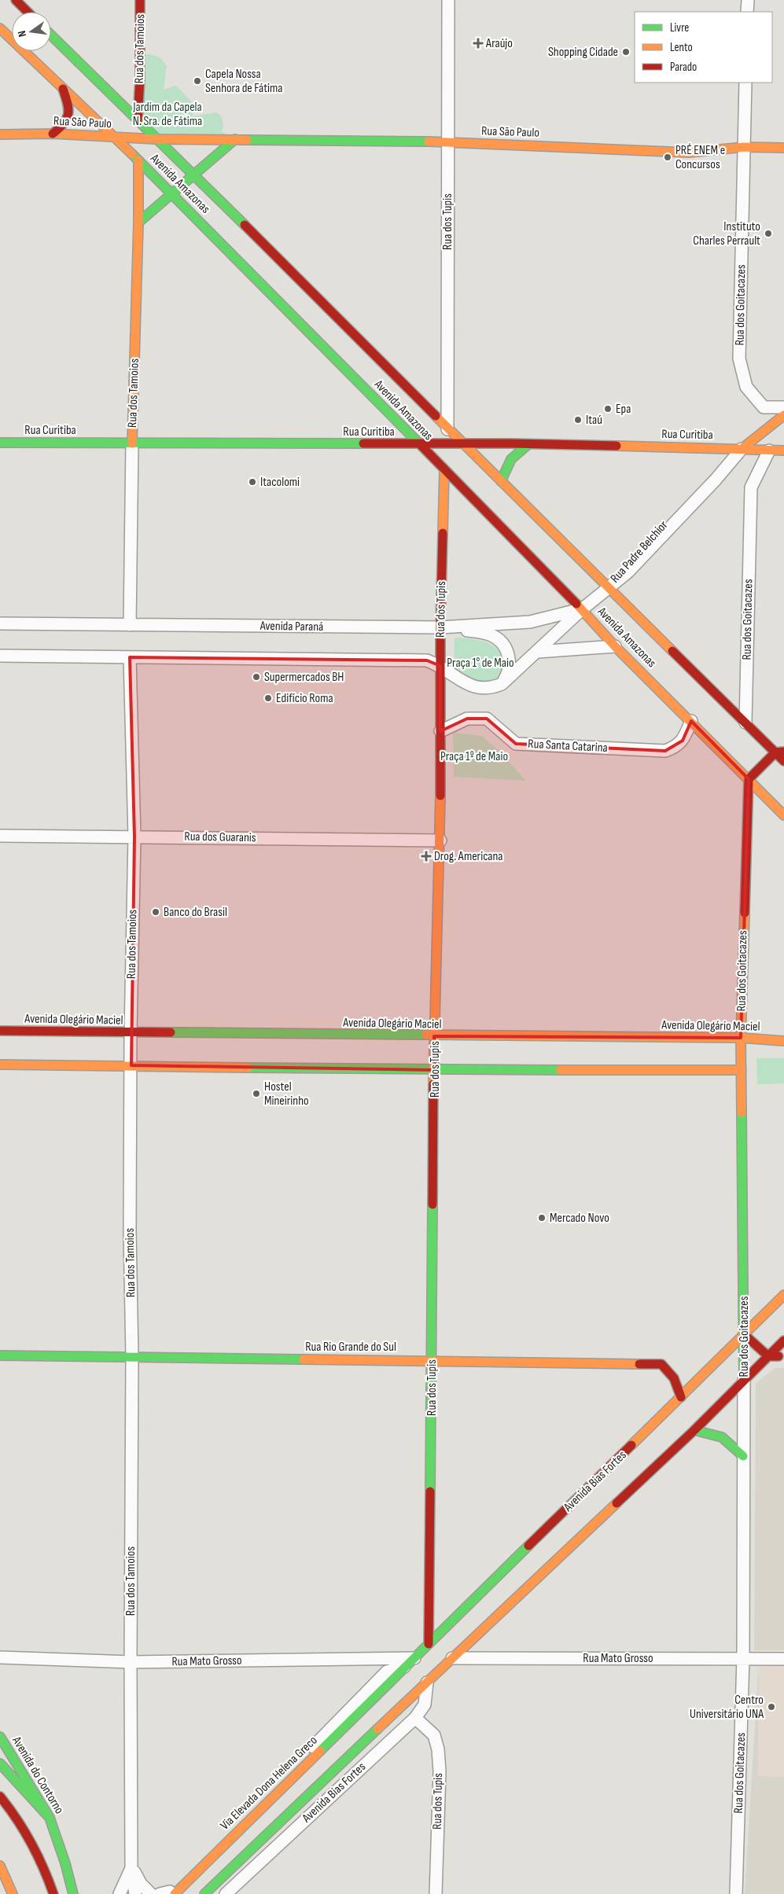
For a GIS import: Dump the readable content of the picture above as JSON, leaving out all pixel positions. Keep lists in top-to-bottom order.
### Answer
{
  "streets": {
    "main road": [
      "Rua dos Tamoios",
      "Rua São Paulo",
      "Avenida Amazonas",
      "Rua dos Tupis",
      "Rua dos Goitacazes",
      "Rua Curitiba",
      "Rua Padre Belchior",
      "Avenida Olegário Maciel",
      "Rua Rio Grande do Sul",
      "Avenida Bias Fortes",
      "Avenida do Contorno",
      "Via Elevada Dona Helena Greco"
    ],
    "street": [
      "Avenida Paraná",
      "Rua Santa Catarina",
      "Rua dos Guaranis",
      "Rua Mato Grosso"
    ]
  },
  "crossings": [
    ["Rua dos Tamoios", "Avenida Amazonas"],
    ["Rua dos Tamoios", "Rua Curitiba"],
    ["Rua dos Tamoios", "Avenida Paraná"],
    ["Rua dos Tamoios", "Rua dos Guaranis"],
    ["Rua dos Tamoios", "Avenida Olegário Maciel"],
    ["Rua dos Tamoios", "Rua Rio Grande do Sul"],
    ["Rua dos Tamoios", "Rua Mato Grosso"],
    ["Rua São Paulo", "Avenida Amazonas"],
    ["Rua São Paulo", "Rua dos Tupis"],
    ["Rua São Paulo", "Rua dos Goitacazes"],
    ["Avenida Amazonas", "Rua dos Tupis"],
    ["Avenida Amazonas", "Rua dos Goitacazes"],
    ["Avenida Amazonas", "Rua Curitiba"],
    ["Avenida Amazonas", "Rua Padre Belchior"],
    ["Avenida Amazonas", "Avenida Paraná"],
    ["Avenida Amazonas", "Rua Santa Catarina"],
    ["Rua dos Tupis", "Rua Curitiba"],
    ["Rua dos Tupis", "Avenida Paraná"],
    ["Rua dos Tupis", "Rua Santa Catarina"],
    ["Rua dos Tupis", "Rua dos Guaranis"],
    ["Rua dos Tupis", "Avenida Olegário Maciel"],
    ["Rua dos Tupis", "Rua Rio Grande do Sul"],
    ["Rua dos Tupis", "Avenida Bias Fortes"],
    ["Rua dos Goitacazes", "Rua Curitiba"],
    ["Rua dos Goitacazes", "Avenida Olegário Maciel"],
    ["Rua dos Goitacazes", "Avenida Bias Fortes"],
    ["Rua dos Goitacazes", "Rua Mato Grosso"],
    ["Rua Curitiba", "Rua Padre Belchior"],
    ["Rua Padre Belchior", "Avenida Paraná"],
    ["Rua Rio Grande do Sul", "Avenida Bias Fortes"],
    ["Avenida Bias Fortes", "Rua Mato Grosso"],
    ["Avenida Bias Fortes", "Via Elevada Dona Helena Greco"]
  ],
  "parks": ["Jardim da Capela N. Sra. de Fátima", "Praça 1° de Maio", "Praça 1º de Maio"],
  "places": {
    "health": ["Araújo", "Drog. Americana"],
    "other": [
      "Shopping Cidade",
      "Capela Nossa Senhora de Fátima",
      "PRÉ ENEM e Concursos",
      "Instituto Charles Perrault",
      "Epa",
      "Itaú",
      "Itacolomi",
      "Supermercados BH",
      "Edifício Roma",
      "Banco do Brasil",
      "Hostel Mineirinho",
      "Mercado Novo",
      "Centro Universitário UNA"
    ]
  },
  "legend": ["Livre", "Lento", "Parado"],
  "north": "left"
}
